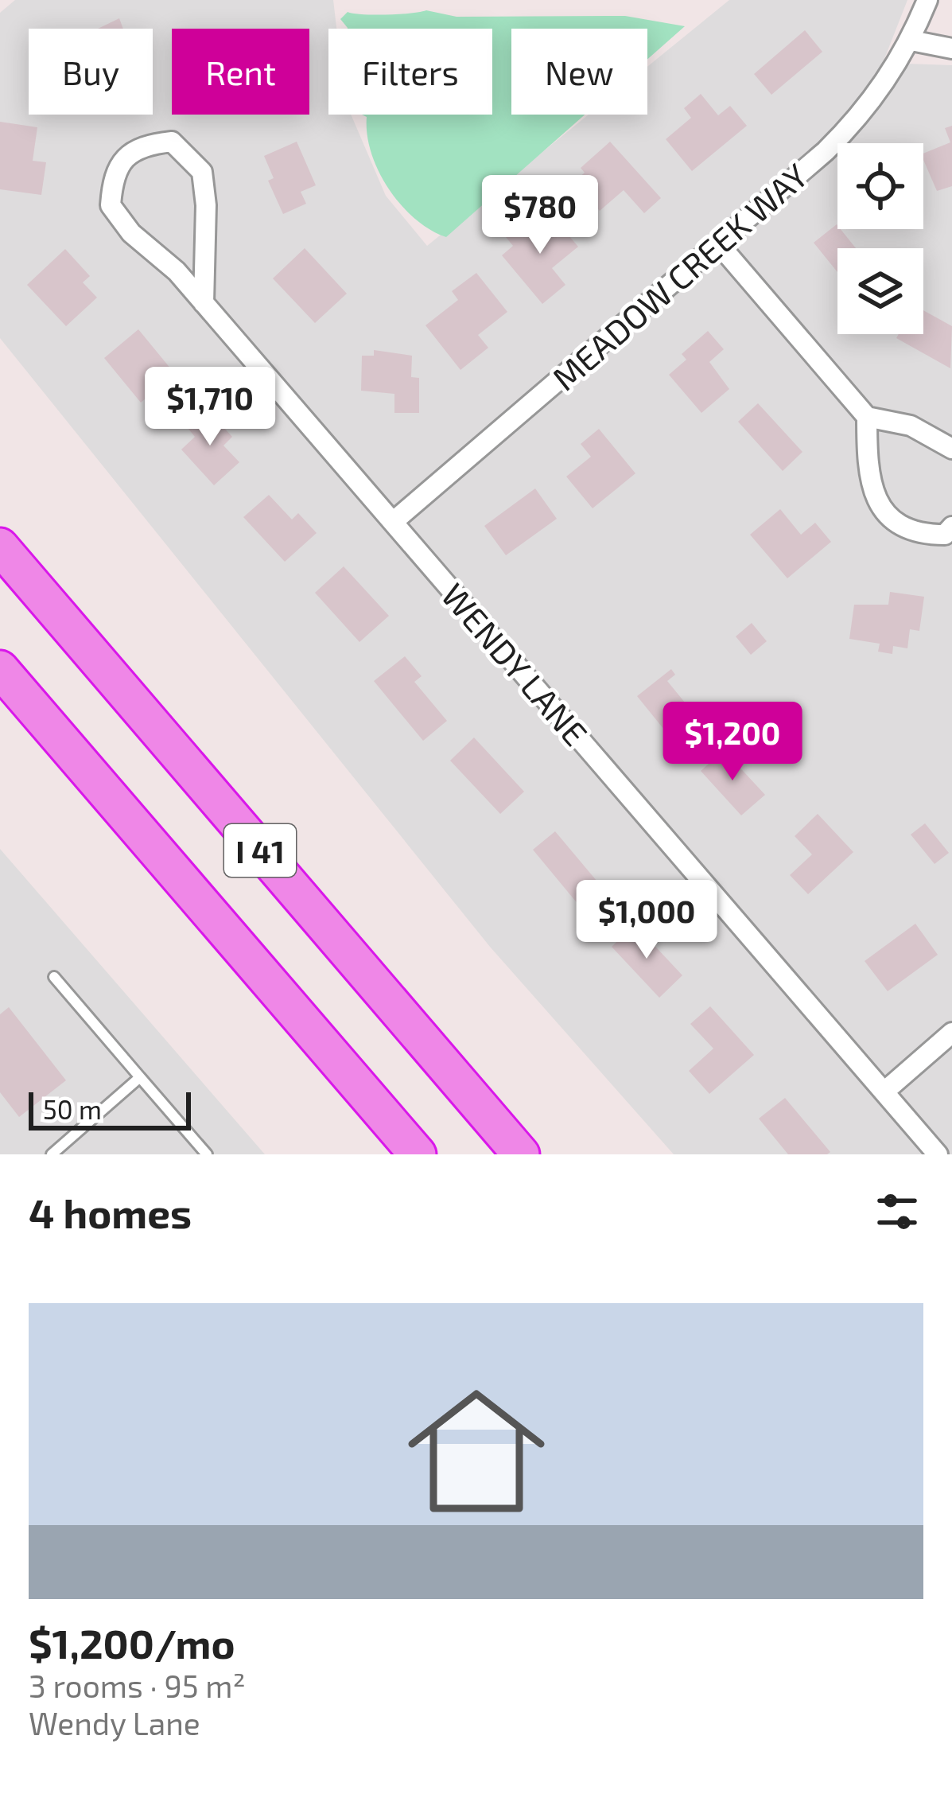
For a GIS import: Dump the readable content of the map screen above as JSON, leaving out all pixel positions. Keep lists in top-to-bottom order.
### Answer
{
  "streets": {
    "highway": ["I 41"],
    "street": ["MEADOW CREEK WAY", "WENDY LANE"]
  },
  "crossings": [
    ["MEADOW CREEK WAY", "WENDY LANE"]
  ],
  "scale_bar": "50 m",
  "page": {
    "chip": [
      "Buy",
      "Rent",
      "Filters",
      "New"
    ],
    "price": [
      "$780",
      "$1,710",
      "$1,200",
      "$1,000"
    ],
    "scale": "50 m",
    "heading": "4 homes",
    "list": [
      {
        "name": "$1,200/mo",
        "note": "3 rooms · 95 m² · Wendy Lane"
      }
    ]
  }
}
